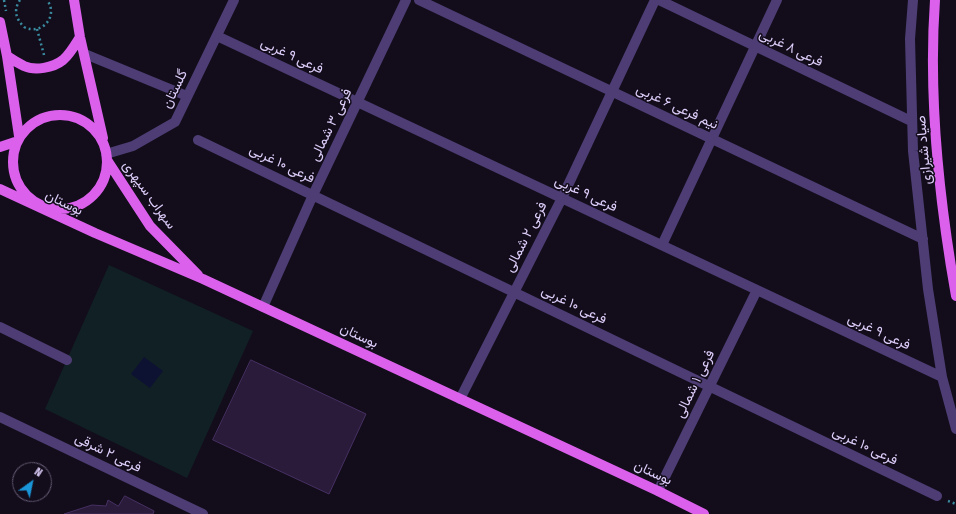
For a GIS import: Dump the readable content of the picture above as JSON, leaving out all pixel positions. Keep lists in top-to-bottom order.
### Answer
{
  "streets": {
    "main road": ["صیاد شیرازی", "سهراب سپهری", "بوستان"],
    "street": [
      "فرعی ۸ غربی",
      "فرعی ۹ غربی",
      "گلستان",
      "نیم فرعی ۶ غربی",
      "فرعی ۳ شمالی",
      "فرعی ۱۰ غربی",
      "فرعی ۲ شمالی",
      "فرعی ۱ شمالی",
      "فرعی ۲ شرقی"
    ]
  },
  "crossings": [
    ["فرعی ۹ غربی", "گلستان"],
    ["فرعی ۹ غربی", "فرعی ۳ شمالی"],
    ["فرعی ۹ غربی", "فرعی ۲ شمالی"],
    ["فرعی ۹ غربی", "فرعی ۱ شمالی"],
    ["گلستان", "سهراب سپهری"],
    ["گلستان", "بوستان"],
    ["نیم فرعی ۶ غربی", "فرعی ۲ شمالی"],
    ["فرعی ۳ شمالی", "فرعی ۱۰ غربی"],
    ["فرعی ۳ شمالی", "بوستان"],
    ["فرعی ۱۰ غربی", "فرعی ۲ شمالی"],
    ["فرعی ۱۰ غربی", "فرعی ۱ شمالی"],
    ["سهراب سپهری", "بوستان"],
    ["بوستان", "فرعی ۲ شمالی"],
    ["بوستان", "فرعی ۱ شمالی"]
  ],
  "north": "top right"
}
